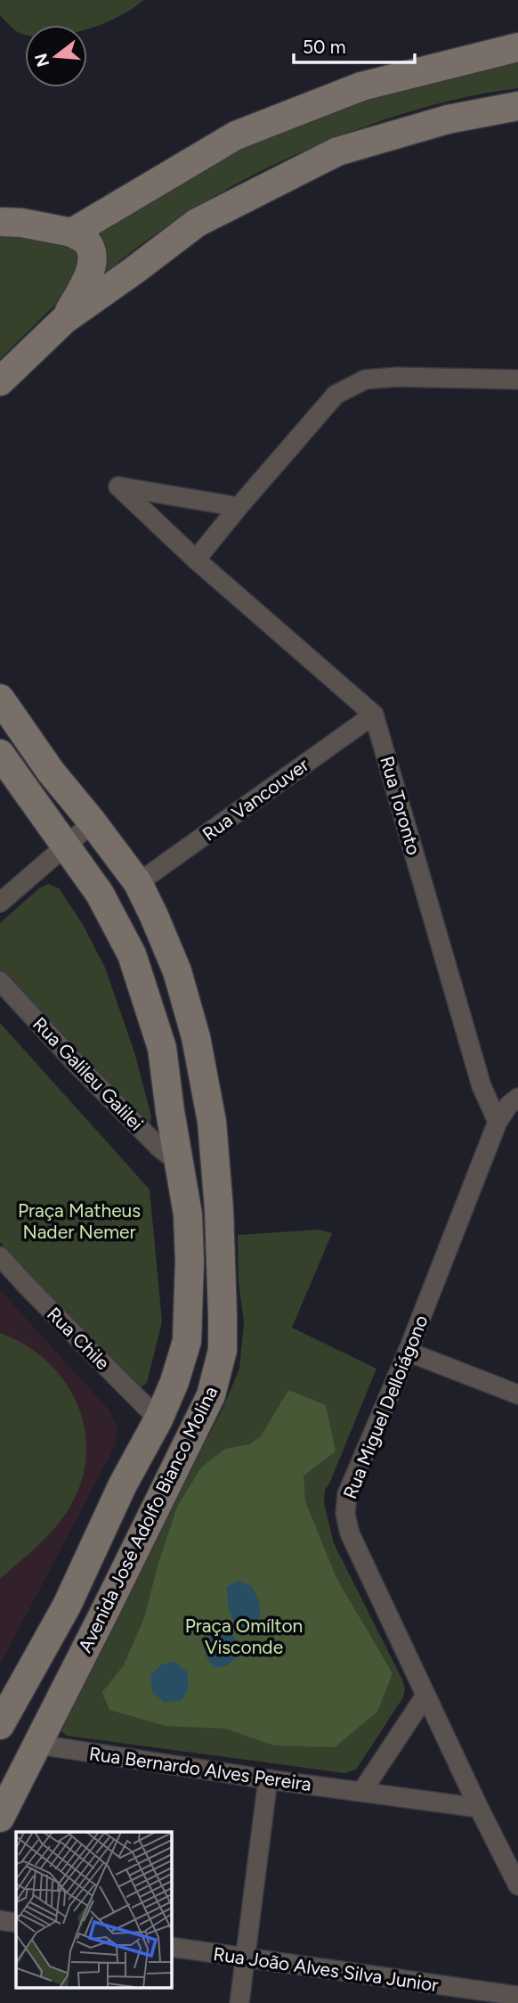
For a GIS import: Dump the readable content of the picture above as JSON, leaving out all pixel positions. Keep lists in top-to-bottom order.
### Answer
{
  "streets": {
    "main road": ["Avenida José Adolfo Bianco Molina"],
    "street": [
      "Rua Vancouver",
      "Rua Toronto",
      "Rua Galileu Galilei",
      "Rua Chile",
      "Rua Miguel Delloiágono",
      "Rua Bernardo Alves Pereira",
      "Rua João Alves Silva Junior"
    ]
  },
  "crossings": [
    ["Rua Vancouver", "Rua Toronto"],
    ["Rua Vancouver", "Avenida José Adolfo Bianco Molina"],
    ["Rua Toronto", "Rua Miguel Delloiágono"],
    ["Rua Galileu Galilei", "Avenida José Adolfo Bianco Molina"],
    ["Rua Chile", "Avenida José Adolfo Bianco Molina"],
    ["Rua Miguel Delloiágono", "Rua Bernardo Alves Pereira"],
    ["Avenida José Adolfo Bianco Molina", "Rua Bernardo Alves Pereira"]
  ],
  "parks": ["Praça Matheus Nader Nemer", "Praça Omílton Visconde"],
  "scale_bar": "50 m",
  "north": "left"
}
